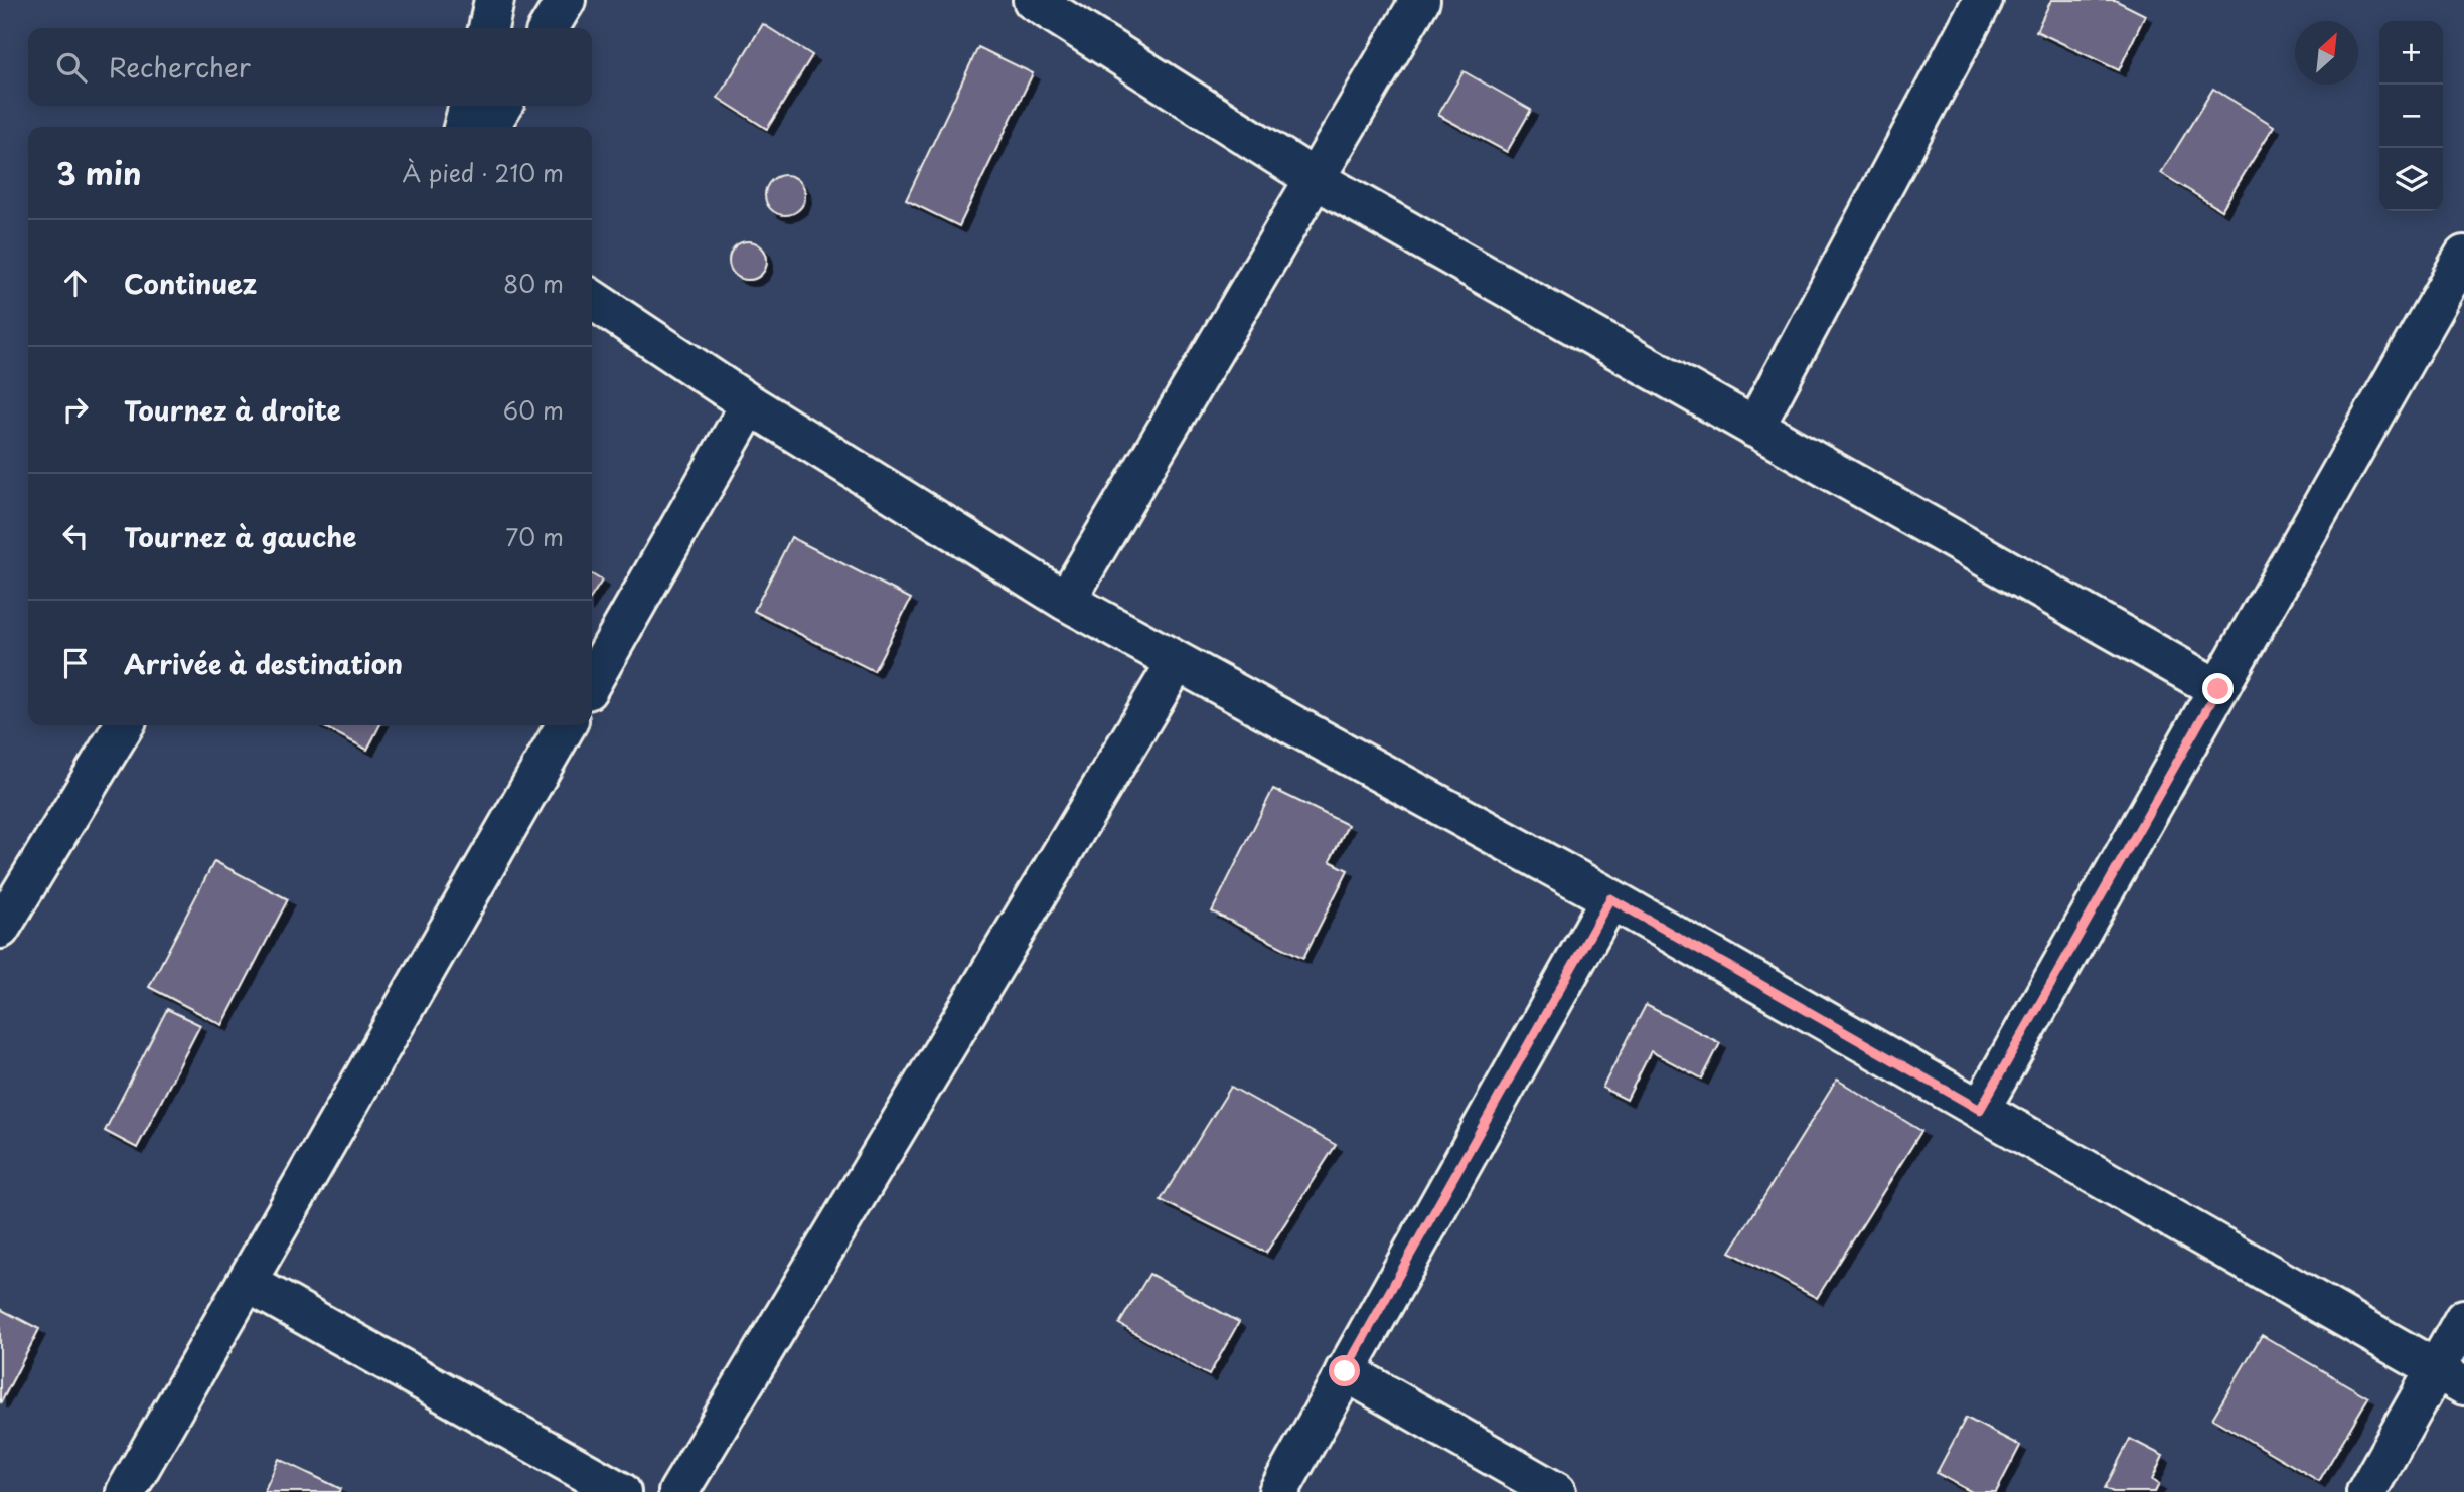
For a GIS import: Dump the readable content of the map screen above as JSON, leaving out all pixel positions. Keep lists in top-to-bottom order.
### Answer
{
  "north": "top right",
  "page": {
    "map_buttons": ["+", "−"],
    "search": "Rechercher",
    "heading": ["3 min", "À pied · 210 m"],
    "list": [
      ["Continuez", "80 m"],
      ["Tournez à droite", "60 m"],
      ["Tournez à gauche", "70 m"],
      "Arrivée à destination"
    ]
  }
}
